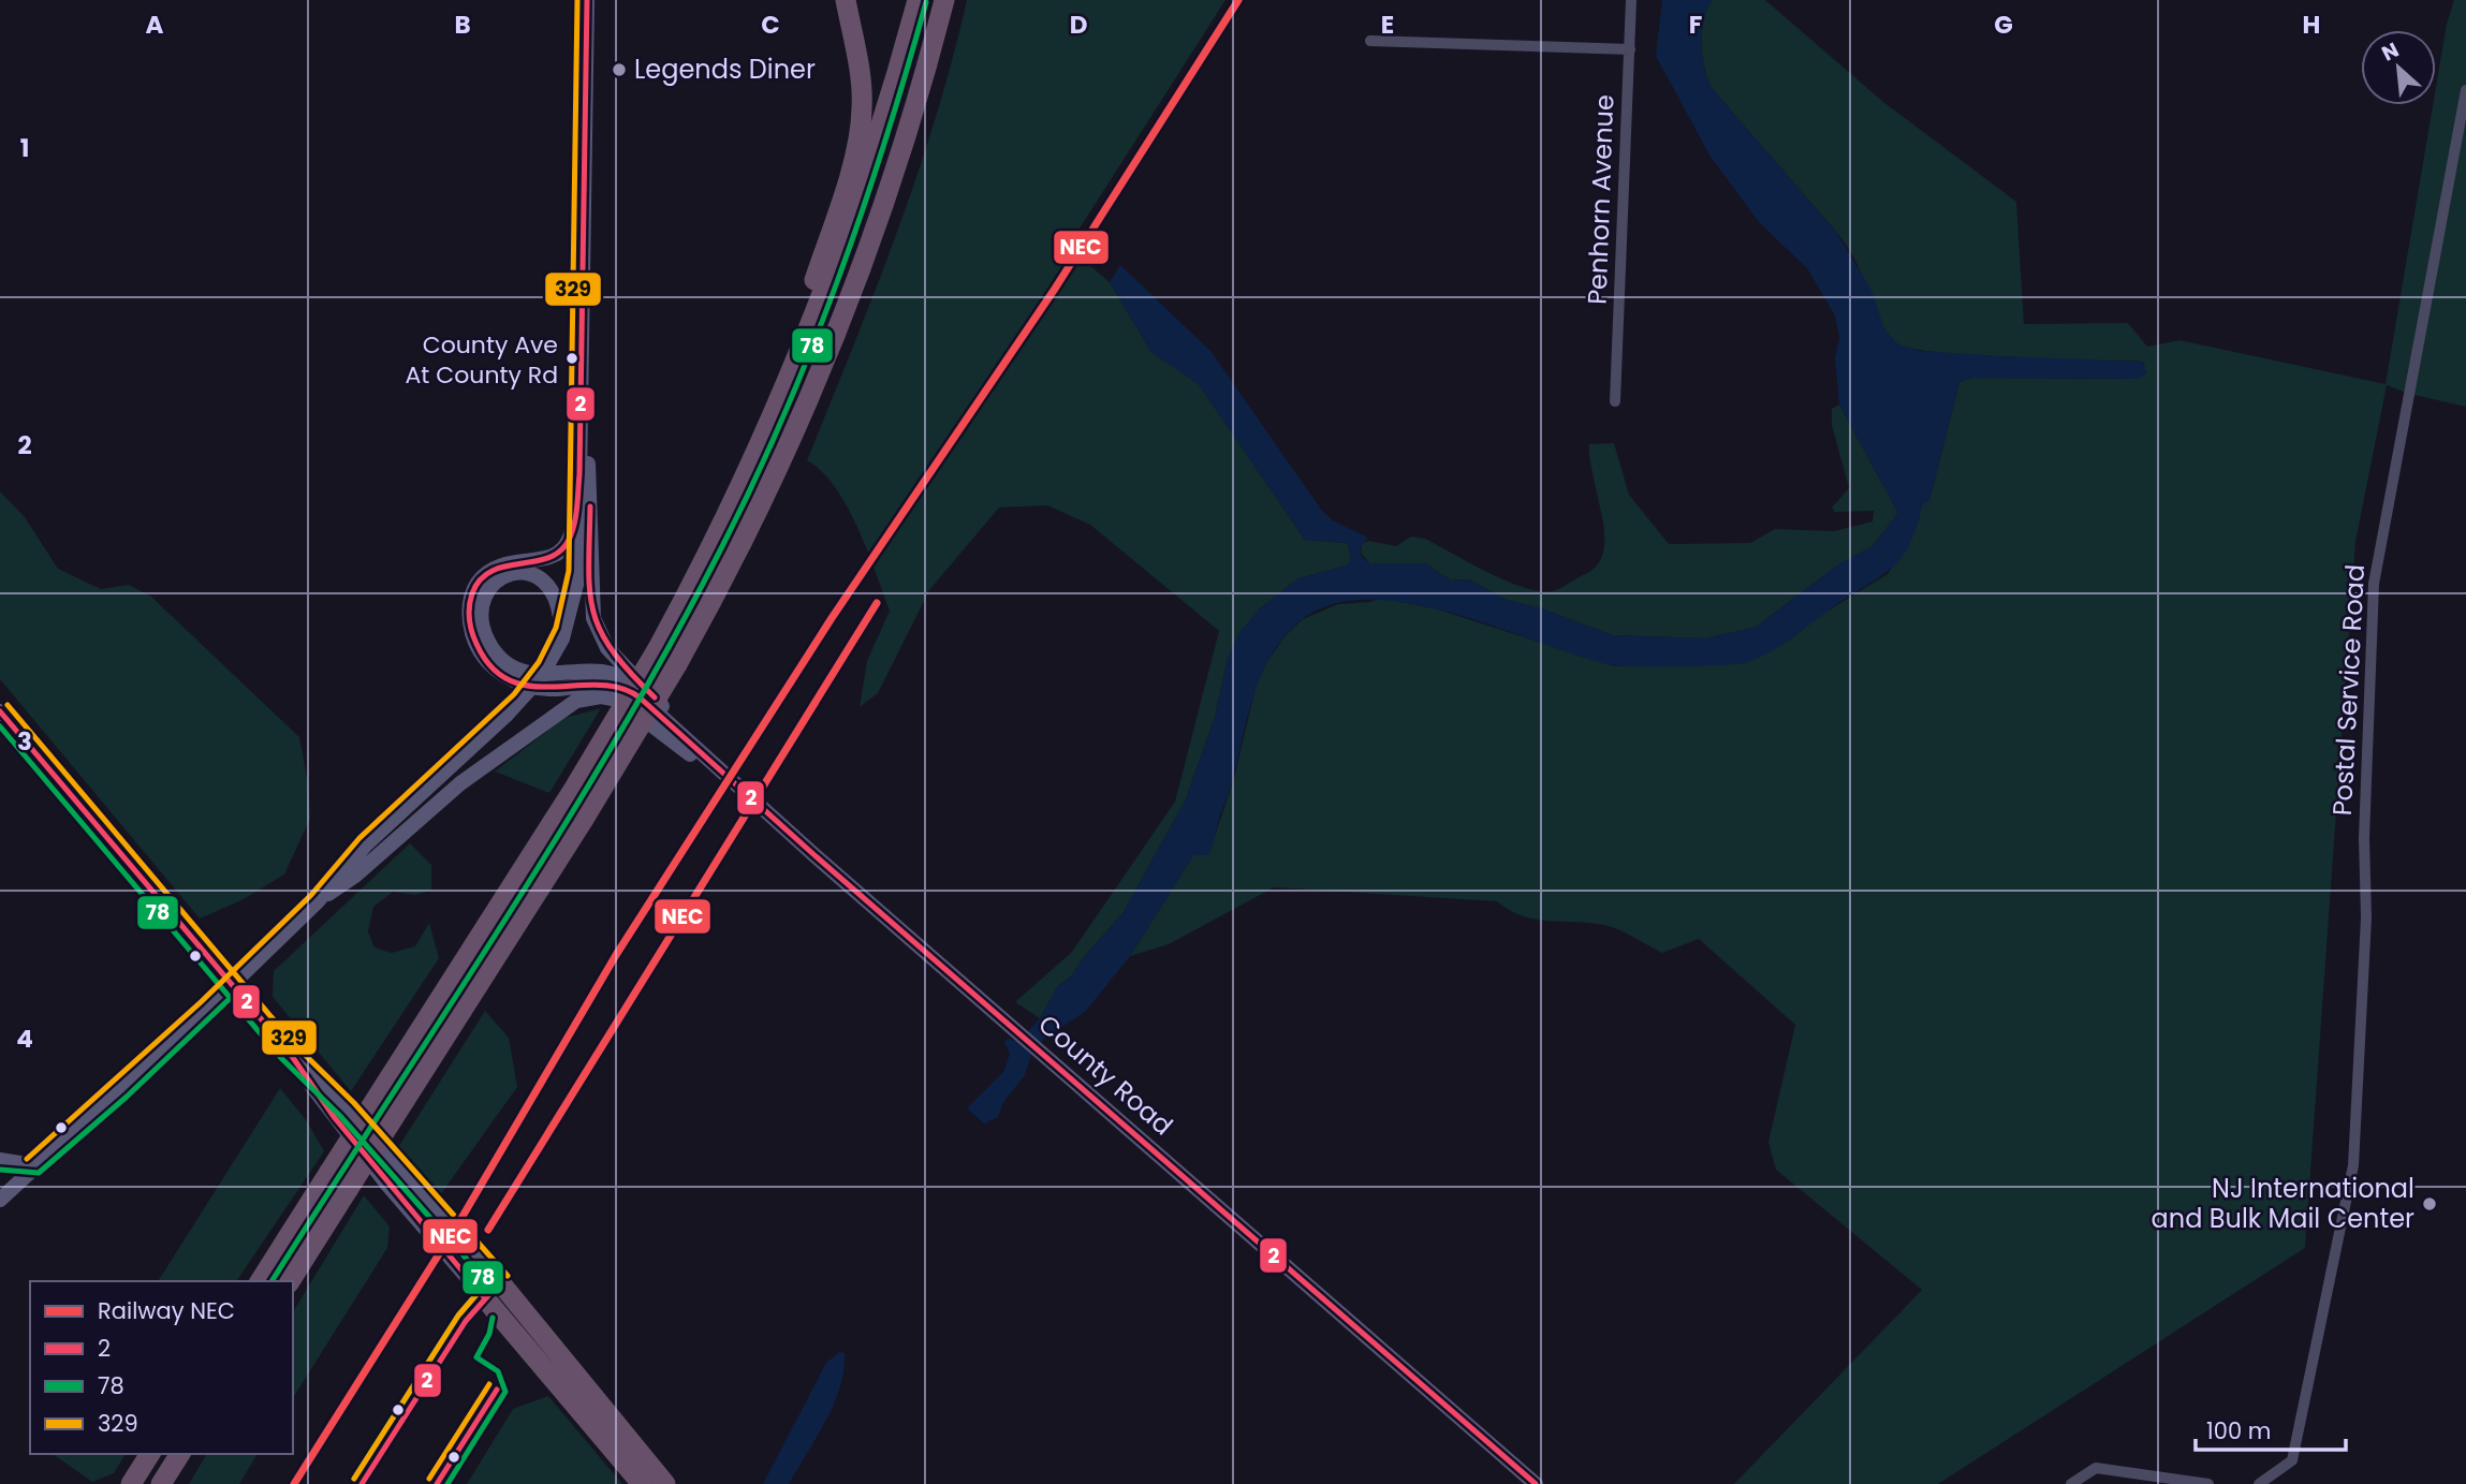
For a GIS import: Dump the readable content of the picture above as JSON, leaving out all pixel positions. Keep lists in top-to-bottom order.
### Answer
{
  "streets": {
    "main road": ["County Road"],
    "street": ["Penhorn Avenue", "Postal Service Road"]
  },
  "places": ["Legends Diner", "County Ave At County Rd", "NJ International and Bulk Mail Center"],
  "lines": [
    "rail line NEC",
    "transit line 2",
    "transit line 329",
    "transit line 78"
  ],
  "legend": [
    "Railway NEC",
    "2",
    "78",
    "329"
  ],
  "scale_bar": "100 m",
  "north": "top left",
  "grid": {
    "columns": [
      "A",
      "B",
      "C",
      "D",
      "E",
      "F",
      "G",
      "H"
    ],
    "rows": [
      "1",
      "2",
      "3",
      "4"
    ]
  }
}
